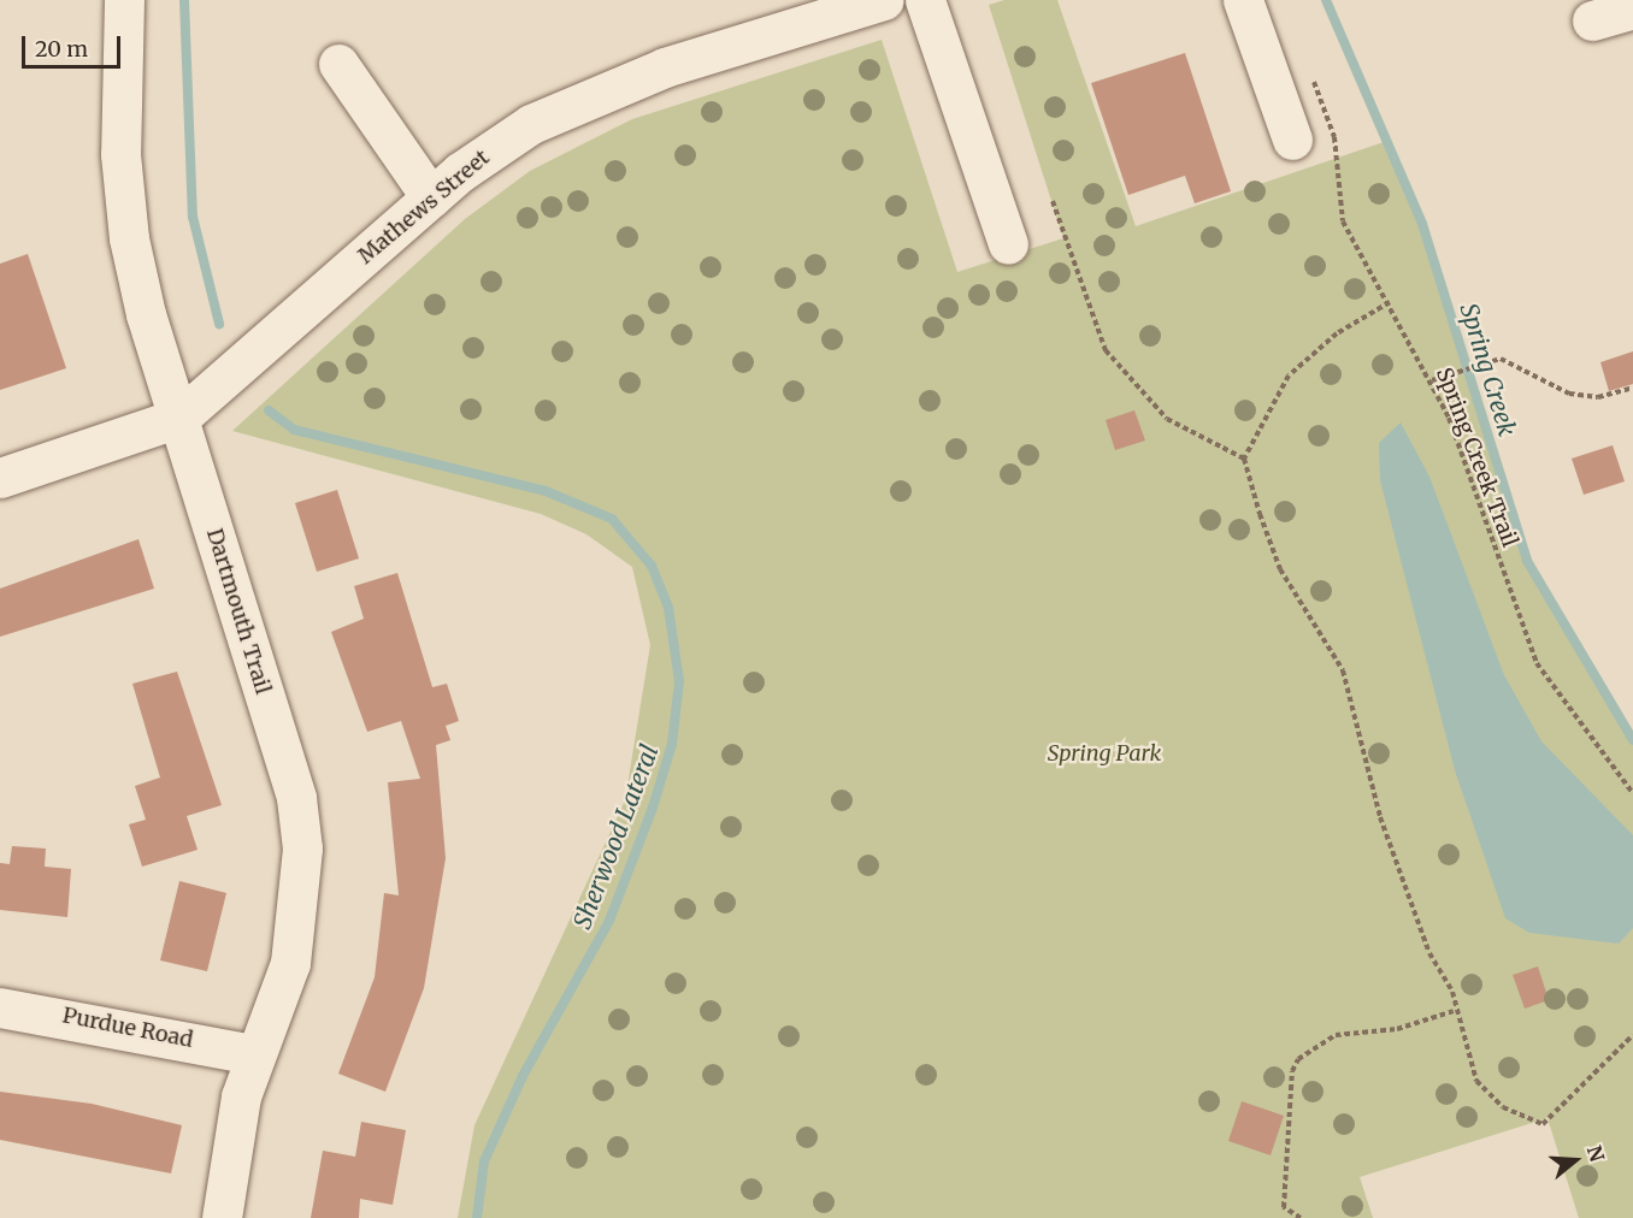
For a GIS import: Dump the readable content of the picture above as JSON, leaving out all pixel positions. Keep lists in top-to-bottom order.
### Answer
{
  "streets": {
    "street": ["Mathews Street", "Dartmouth Trail", "Purdue Road"],
    "path": ["Spring Creek Trail"]
  },
  "crossings": [
    ["Mathews Street", "Dartmouth Trail"],
    ["Dartmouth Trail", "Purdue Road"]
  ],
  "water": ["Spring Creek", "Sherwood Lateral"],
  "parks": ["Spring Park"],
  "scale_bar": "20 m",
  "north": "right"
}
